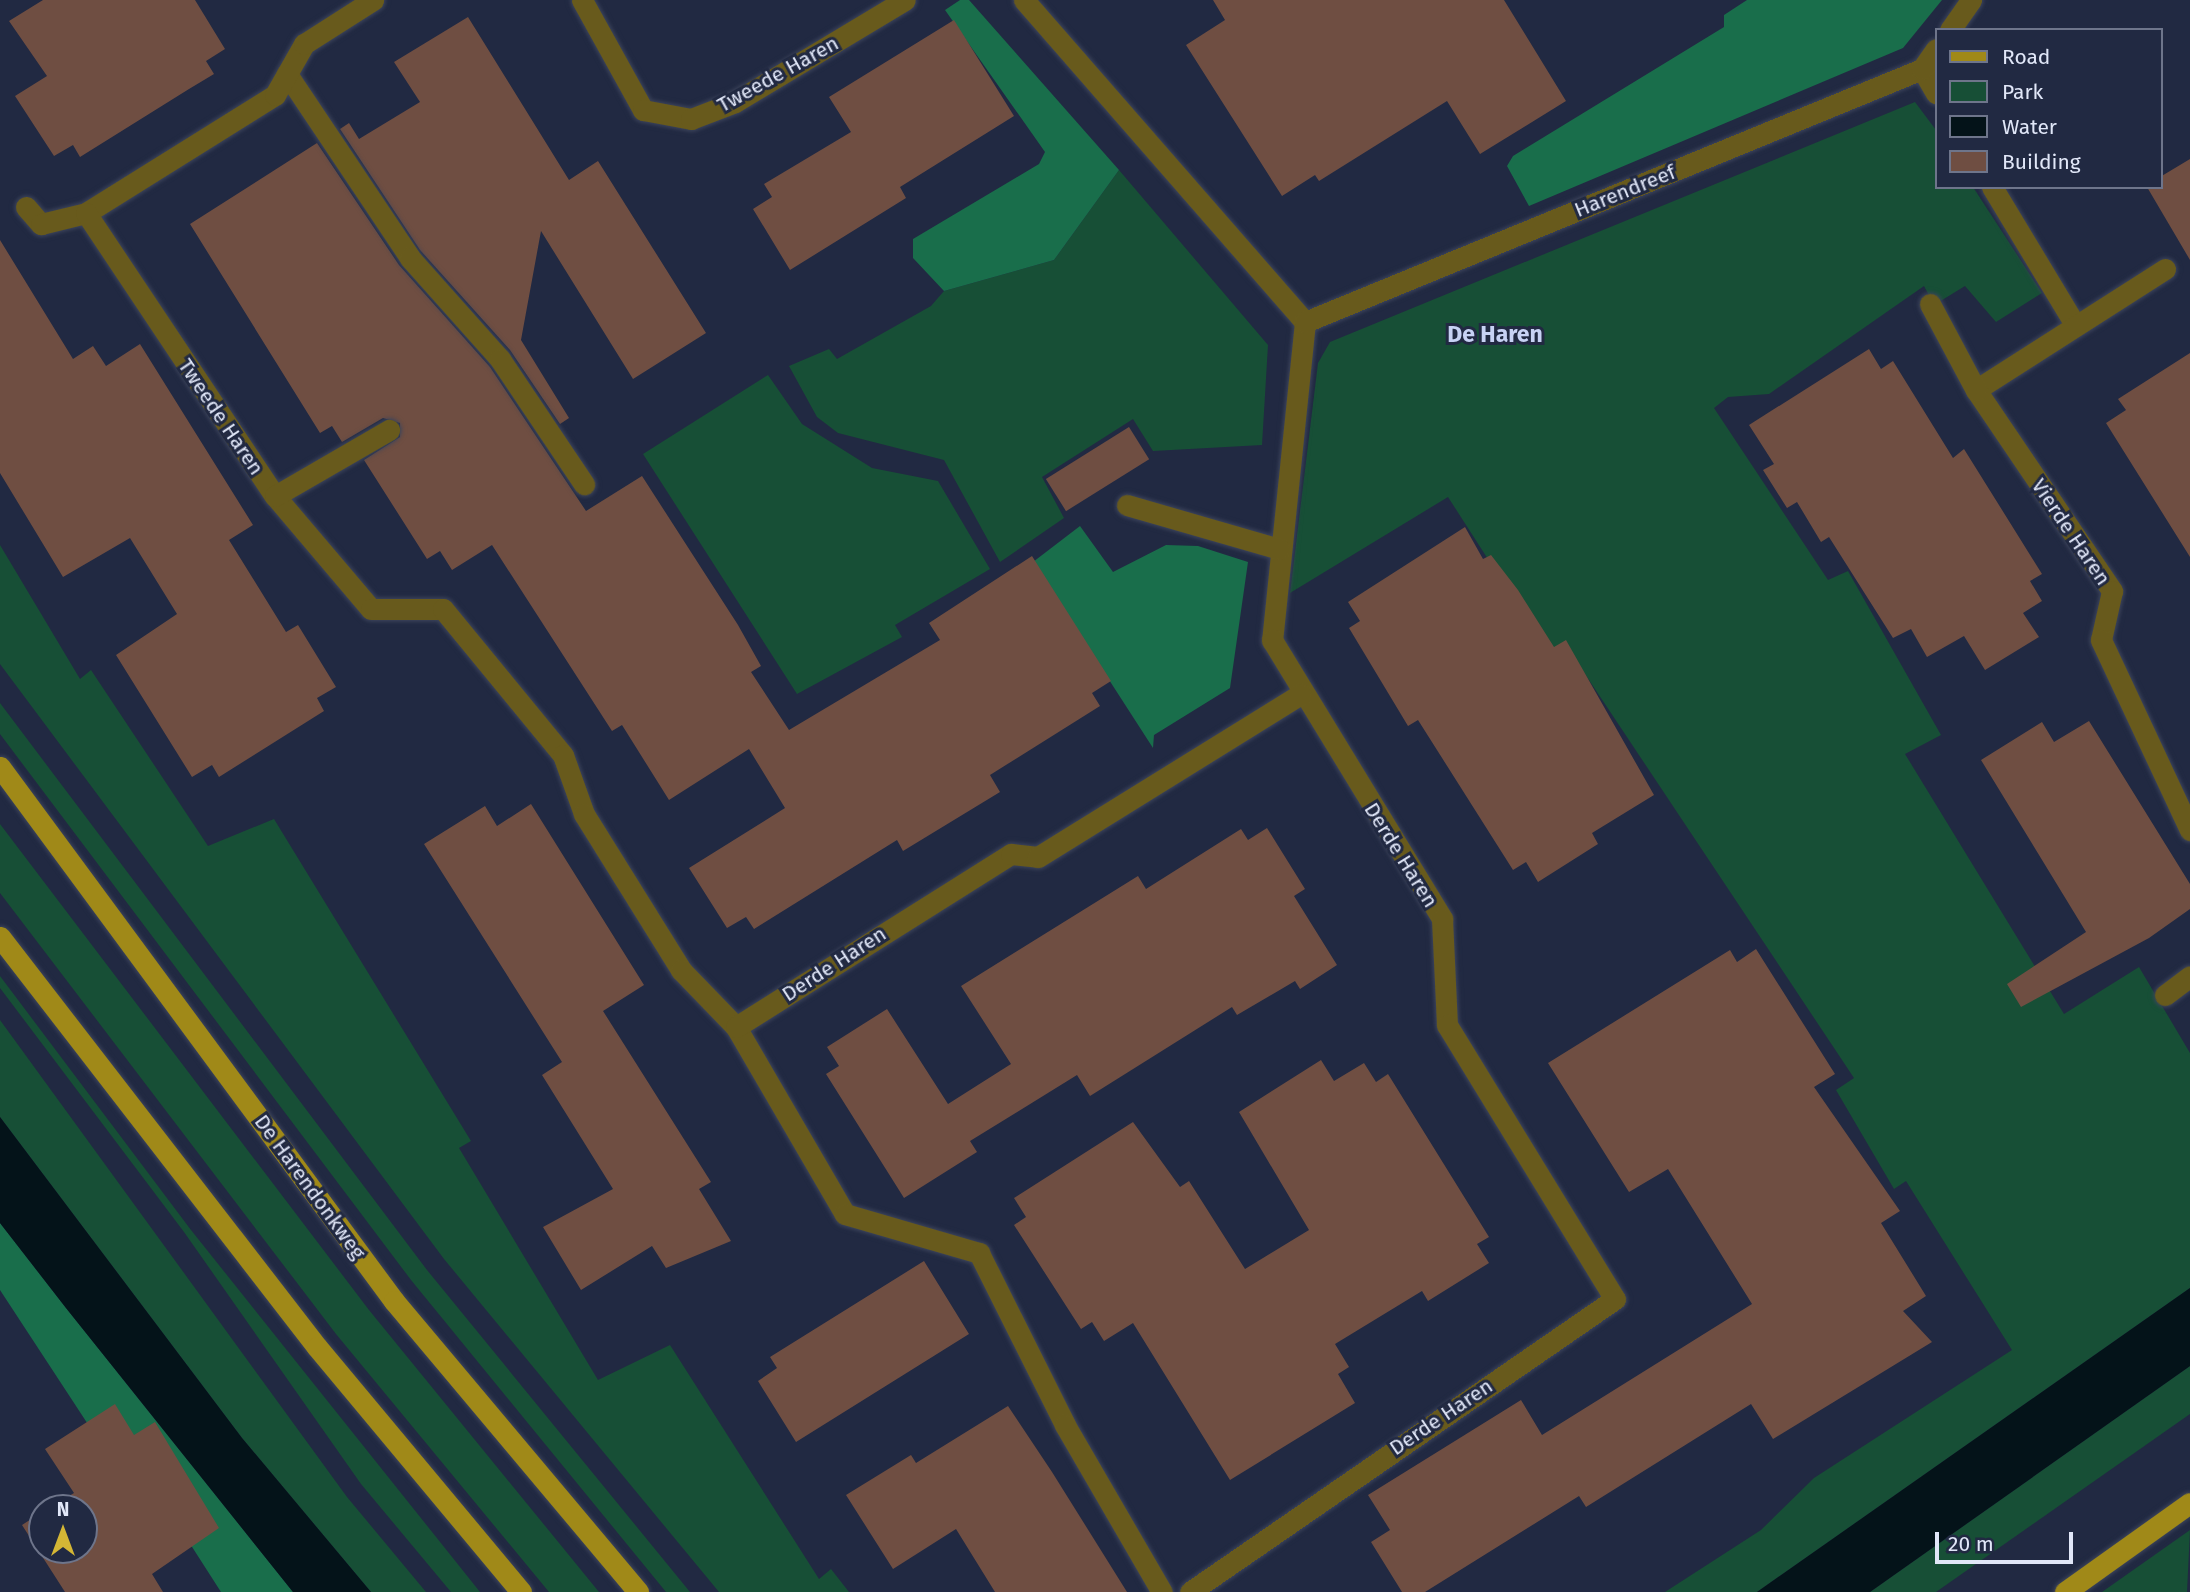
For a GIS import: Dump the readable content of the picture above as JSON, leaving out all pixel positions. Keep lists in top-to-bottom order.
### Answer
{
  "streets": {
    "main road": ["De Harendonkweg"],
    "street": [
      "Tweede Haren",
      "Harendreef",
      "Vierde Haren",
      "Derde Haren"
    ]
  },
  "crossings": [
    ["Tweede Haren", "Derde Haren"]
  ],
  "districts": ["De Haren"],
  "legend": [
    "Road",
    "Park",
    "Water",
    "Building"
  ],
  "scale_bar": "20 m",
  "north": "top"
}
